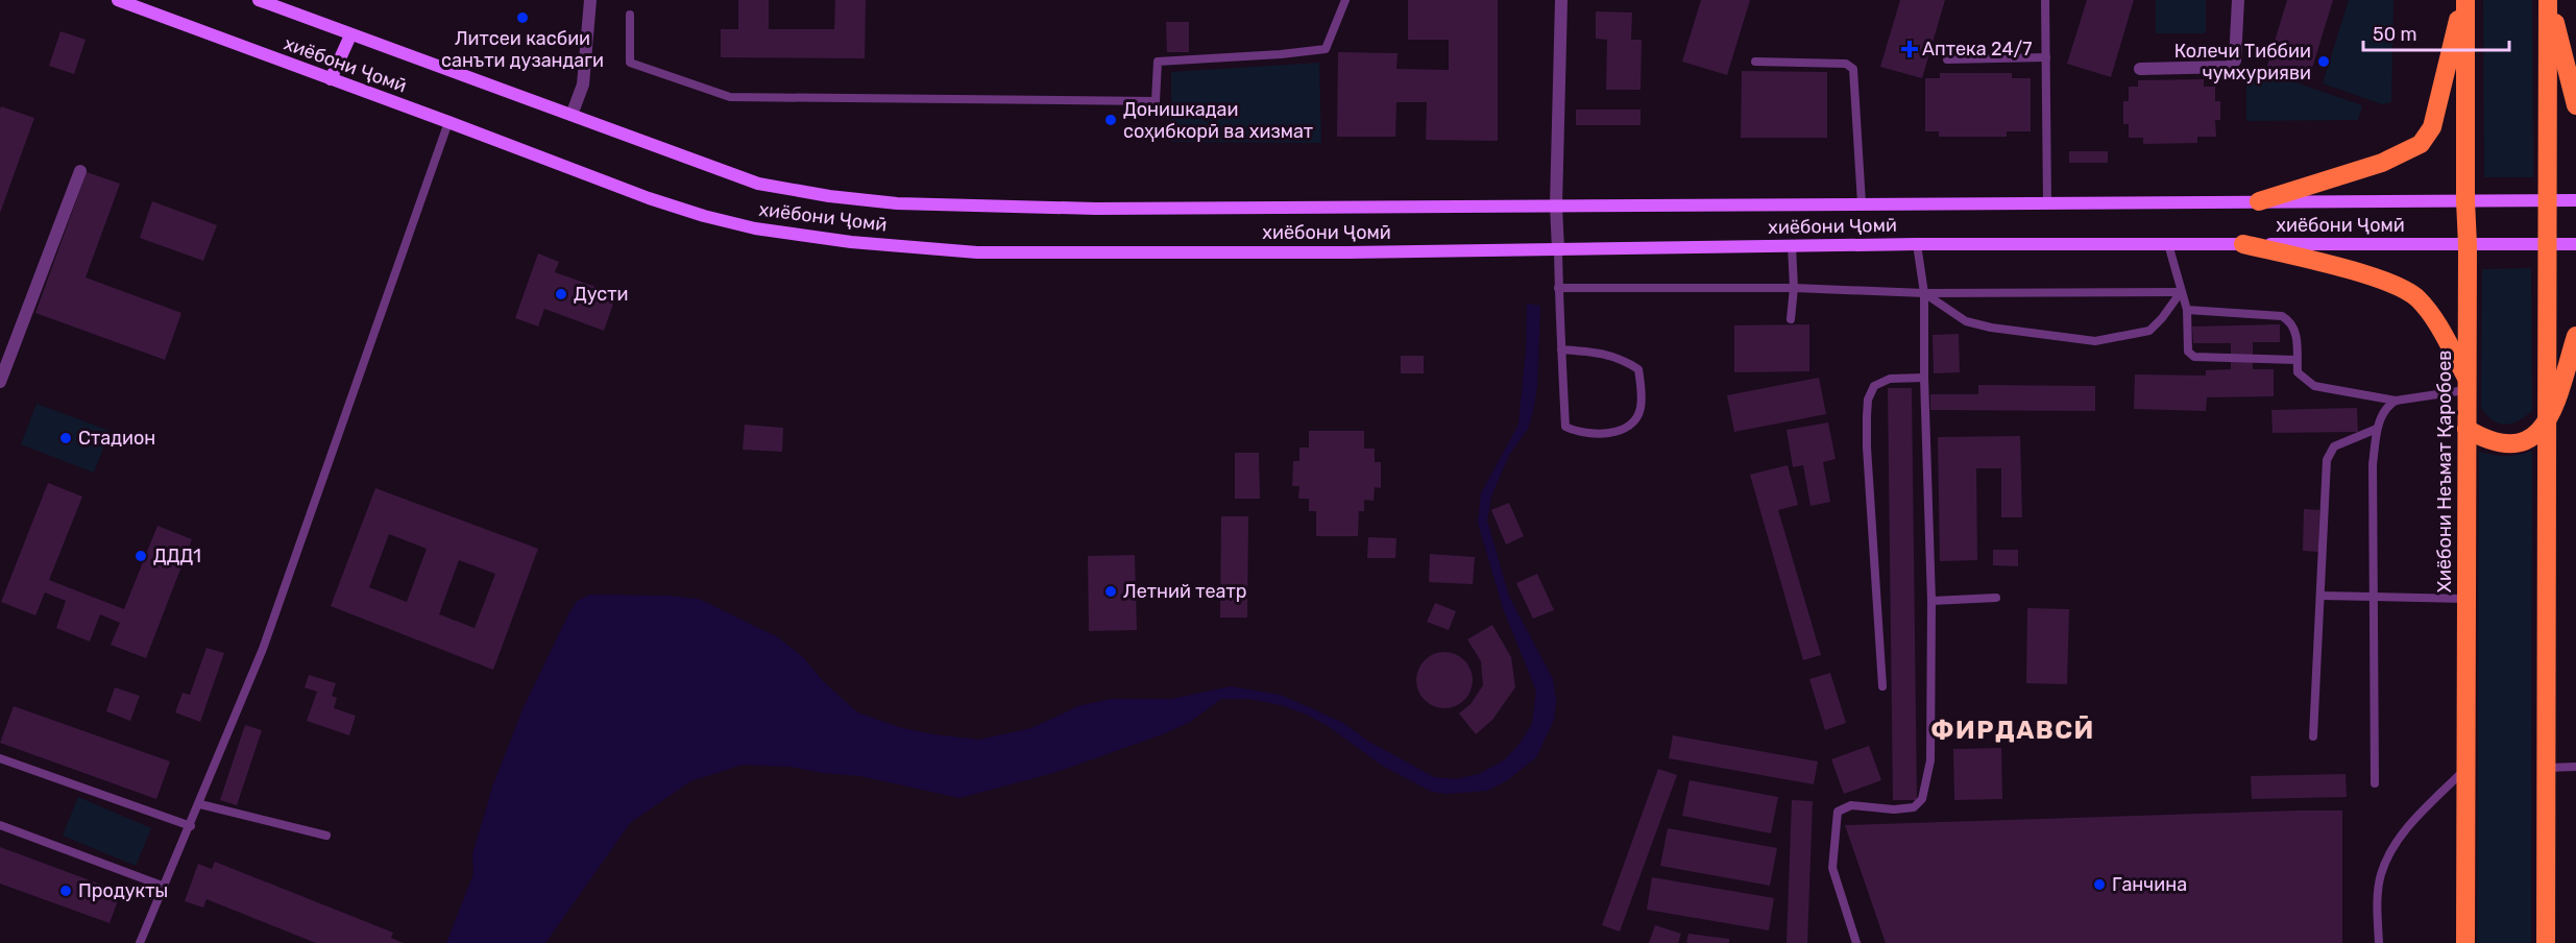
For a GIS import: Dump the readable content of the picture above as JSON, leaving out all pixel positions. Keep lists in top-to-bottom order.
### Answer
{
  "streets": {
    "highway": ["Хиёбони Неъмат Қаробоев"],
    "main road": ["хиёбони Ҷомӣ"]
  },
  "crossings": [
    ["хиёбони Ҷомӣ", "Хиёбони Неъмат Қаробоев"]
  ],
  "districts": ["ФИРДАВСӢ"],
  "places": {
    "other": [
      "Литсеи касбии санъти дузандаги",
      "Колечи Тиббии чумхурияви",
      "Донишкадаи соҳибкорӣ ва хизмат",
      "Дусти",
      "Стадион",
      "ДДД1",
      "Летний театр",
      "Ганчина",
      "Продукты"
    ],
    "health": ["Аптека 24/7"]
  },
  "scale_bar": "50 m"
}
